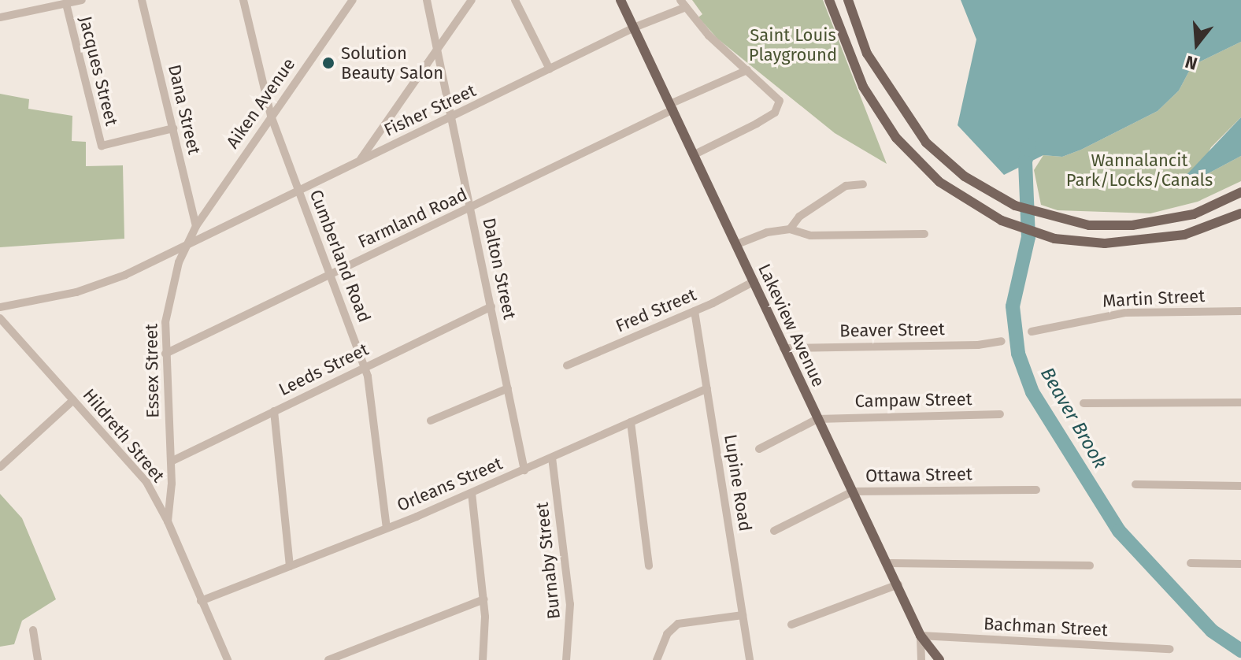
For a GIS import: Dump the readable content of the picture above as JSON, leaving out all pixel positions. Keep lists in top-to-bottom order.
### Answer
{
  "streets": {
    "main road": ["Lakeview Avenue"],
    "street": [
      "Jacques Street",
      "Aiken Avenue",
      "Dana Street",
      "Fisher Street",
      "Farmland Road",
      "Cumberland Road",
      "Dalton Street",
      "Martin Street",
      "Fred Street",
      "Beaver Street",
      "Leeds Street",
      "Essex Street",
      "Campaw Street",
      "Hildreth Street",
      "Ottawa Street",
      "Lupine Road",
      "Orleans Street",
      "Burnaby Street",
      "Bachman Street"
    ]
  },
  "crossings": [
    ["Jacques Street", "Dana Street"],
    ["Aiken Avenue", "Dana Street"],
    ["Aiken Avenue", "Cumberland Road"],
    ["Aiken Avenue", "Essex Street"],
    ["Dana Street", "Essex Street"],
    ["Fisher Street", "Cumberland Road"],
    ["Fisher Street", "Dalton Street"],
    ["Fisher Street", "Lakeview Avenue"],
    ["Fisher Street", "Essex Street"],
    ["Farmland Road", "Cumberland Road"],
    ["Farmland Road", "Dalton Street"],
    ["Farmland Road", "Lakeview Avenue"],
    ["Farmland Road", "Essex Street"],
    ["Cumberland Road", "Leeds Street"],
    ["Cumberland Road", "Orleans Street"],
    ["Dalton Street", "Leeds Street"],
    ["Dalton Street", "Orleans Street"],
    ["Fred Street", "Lakeview Avenue"],
    ["Fred Street", "Lupine Road"],
    ["Lakeview Avenue", "Beaver Street"],
    ["Lakeview Avenue", "Campaw Street"],
    ["Lakeview Avenue", "Ottawa Street"],
    ["Lakeview Avenue", "Bachman Street"],
    ["Leeds Street", "Essex Street"],
    ["Essex Street", "Hildreth Street"],
    ["Hildreth Street", "Orleans Street"],
    ["Lupine Road", "Orleans Street"],
    ["Orleans Street", "Burnaby Street"]
  ],
  "water": ["Beaver Brook"],
  "parks": ["Saint Louis Playground", "Wannalancit Park/Locks/Canals"],
  "places": ["Solution Beauty Salon"],
  "north": "bottom"
}
